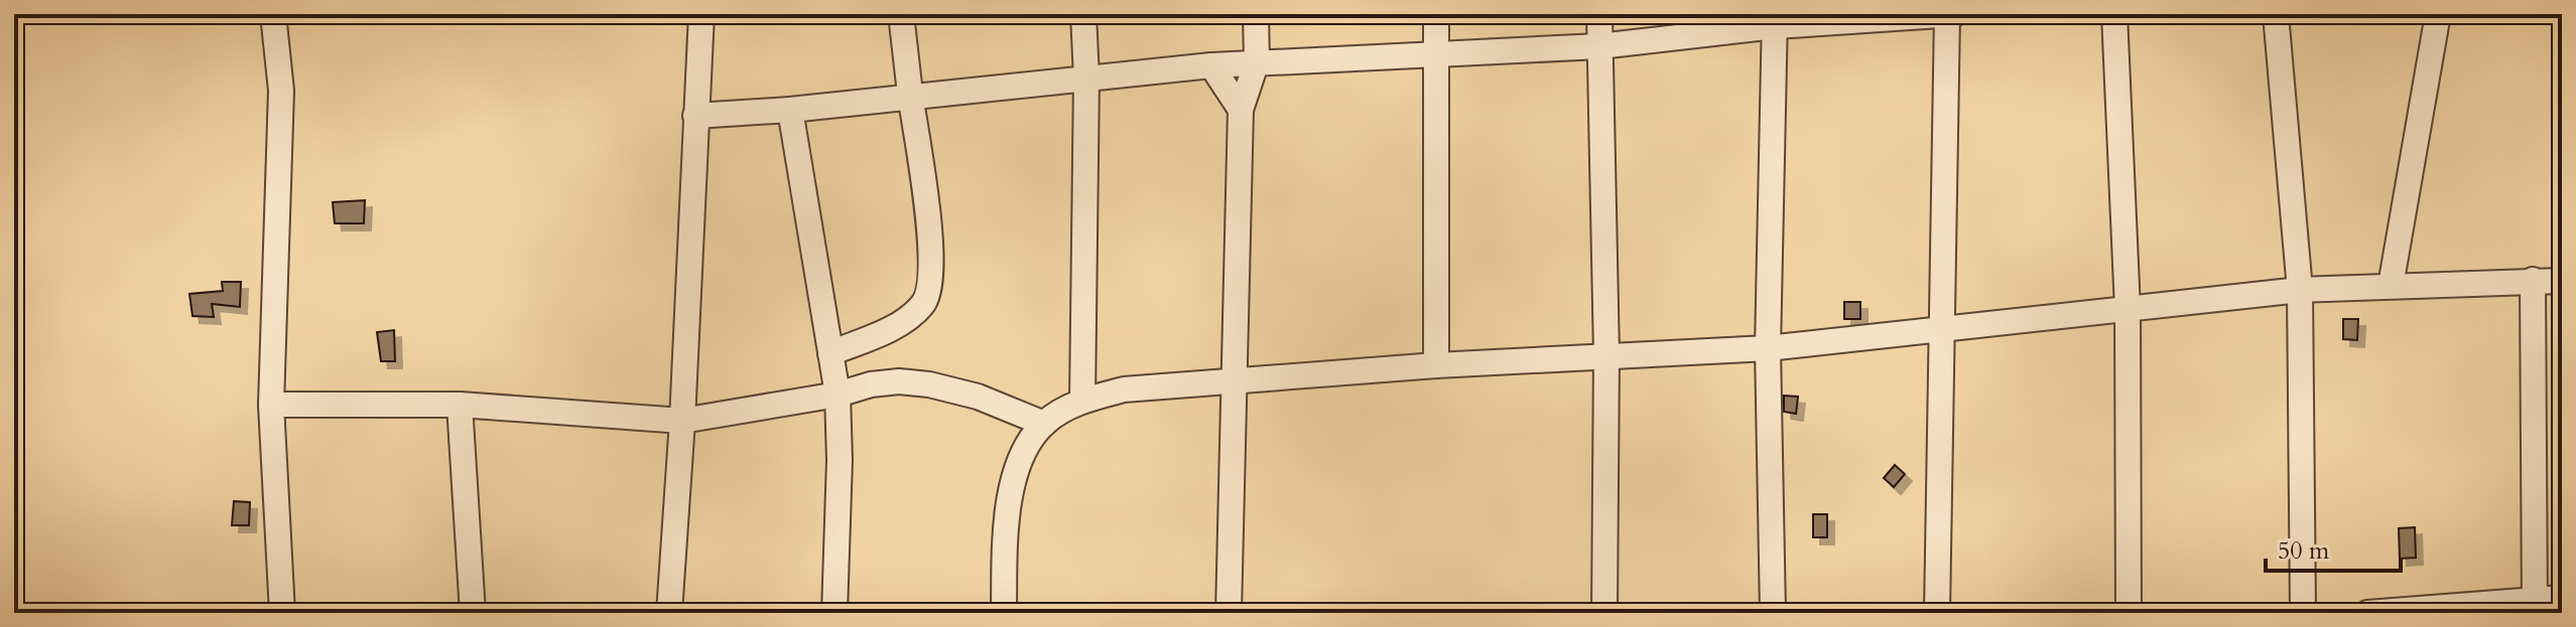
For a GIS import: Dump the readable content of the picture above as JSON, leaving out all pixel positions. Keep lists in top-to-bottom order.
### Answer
{
  "scale_bar": "50 m"
}
